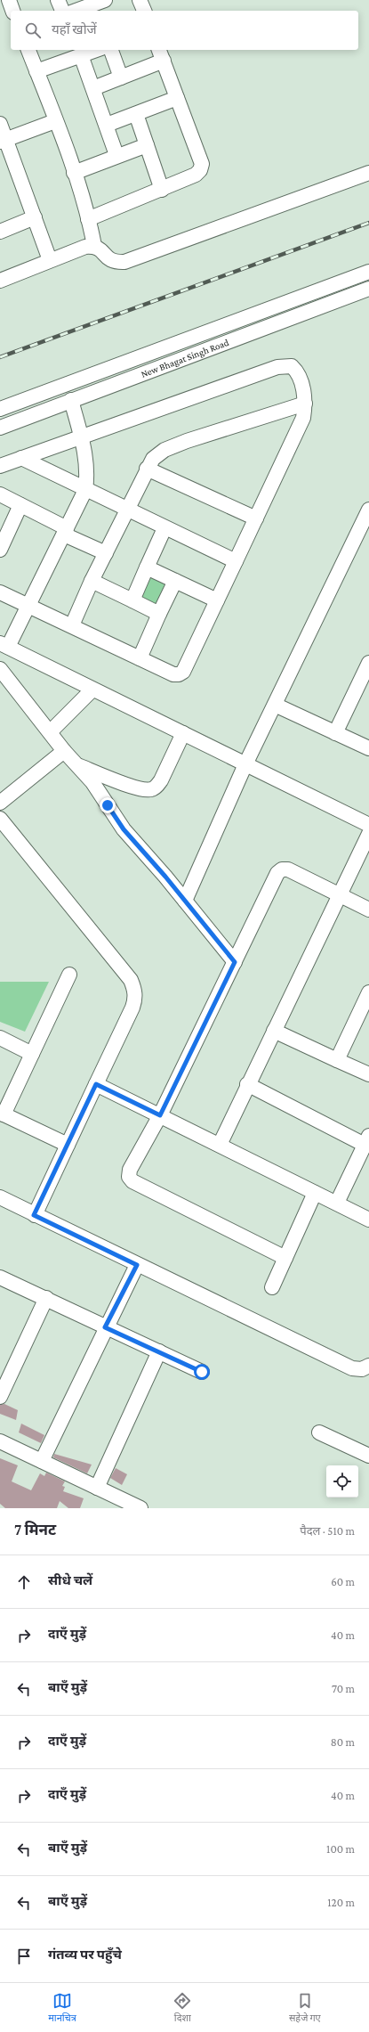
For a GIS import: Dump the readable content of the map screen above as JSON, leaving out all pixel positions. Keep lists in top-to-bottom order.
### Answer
{
  "streets": {
    "street": ["New Bhagat Singh Road"]
  },
  "page": {
    "search": "यहाँ खोजें",
    "heading": ["7 मिनट", "पैदल · 510 m"],
    "list": [
      ["सीधे चलें", "60 m"],
      ["दाएँ मुड़ें", "40 m"],
      ["बाएँ मुड़ें", "70 m"],
      ["दाएँ मुड़ें", "80 m"],
      ["दाएँ मुड़ें", "40 m"],
      ["बाएँ मुड़ें", "100 m"],
      ["बाएँ मुड़ें", "120 m"],
      "गंतव्य पर पहुँचे"
    ],
    "nav": ["मानचित्र", "दिशा", "सहेजे गए"]
  }
}
